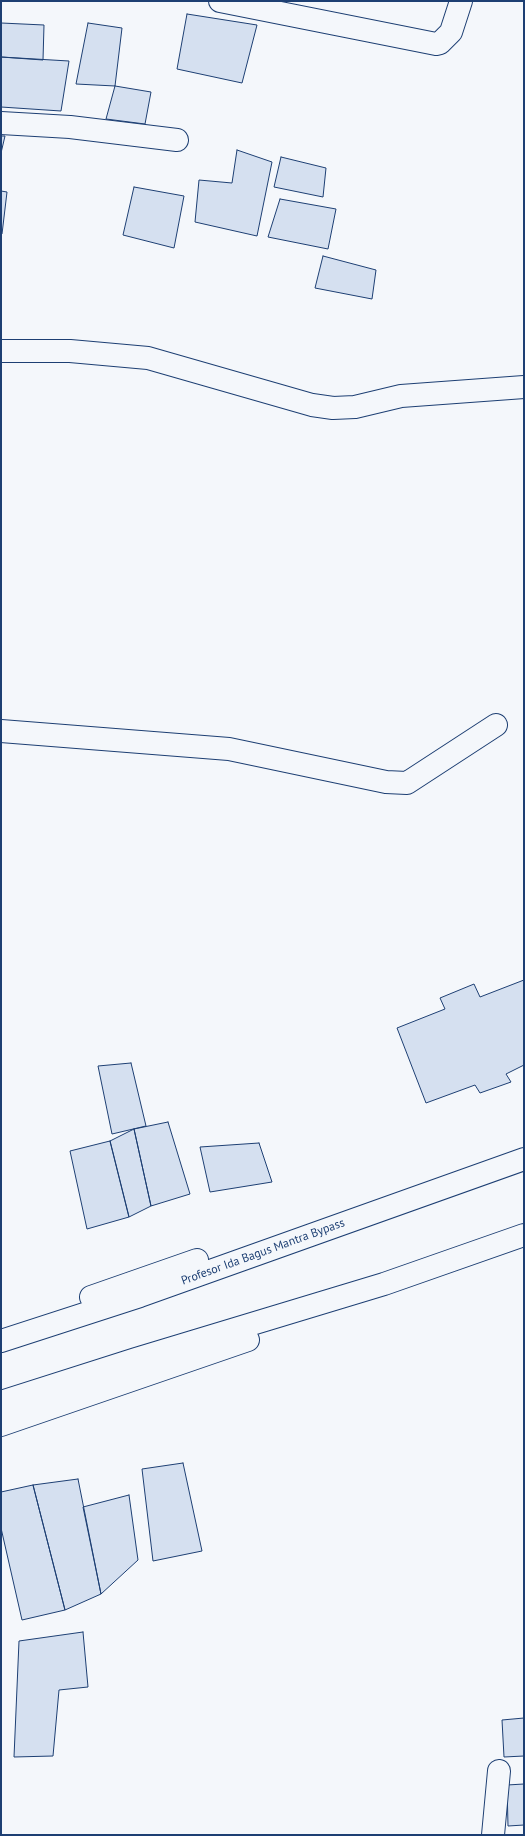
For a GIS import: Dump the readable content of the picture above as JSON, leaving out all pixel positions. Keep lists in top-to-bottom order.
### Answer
{
  "streets": {
    "main road": ["Profesor Ida Bagus Mantra Bypass"]
  }
}
